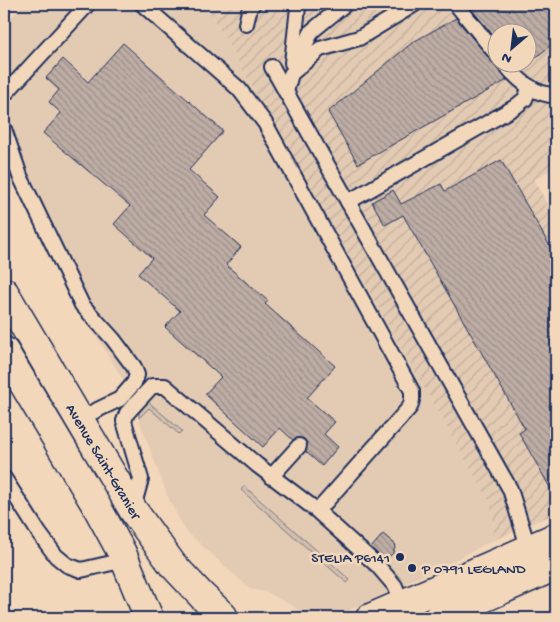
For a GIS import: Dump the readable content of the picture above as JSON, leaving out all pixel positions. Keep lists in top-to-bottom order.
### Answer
{
  "streets": {
    "street": ["Avenue Saint-Granier"]
  },
  "places": ["STELIA P6141", "P 0791 LEGLAND"],
  "north": "bottom left"
}
